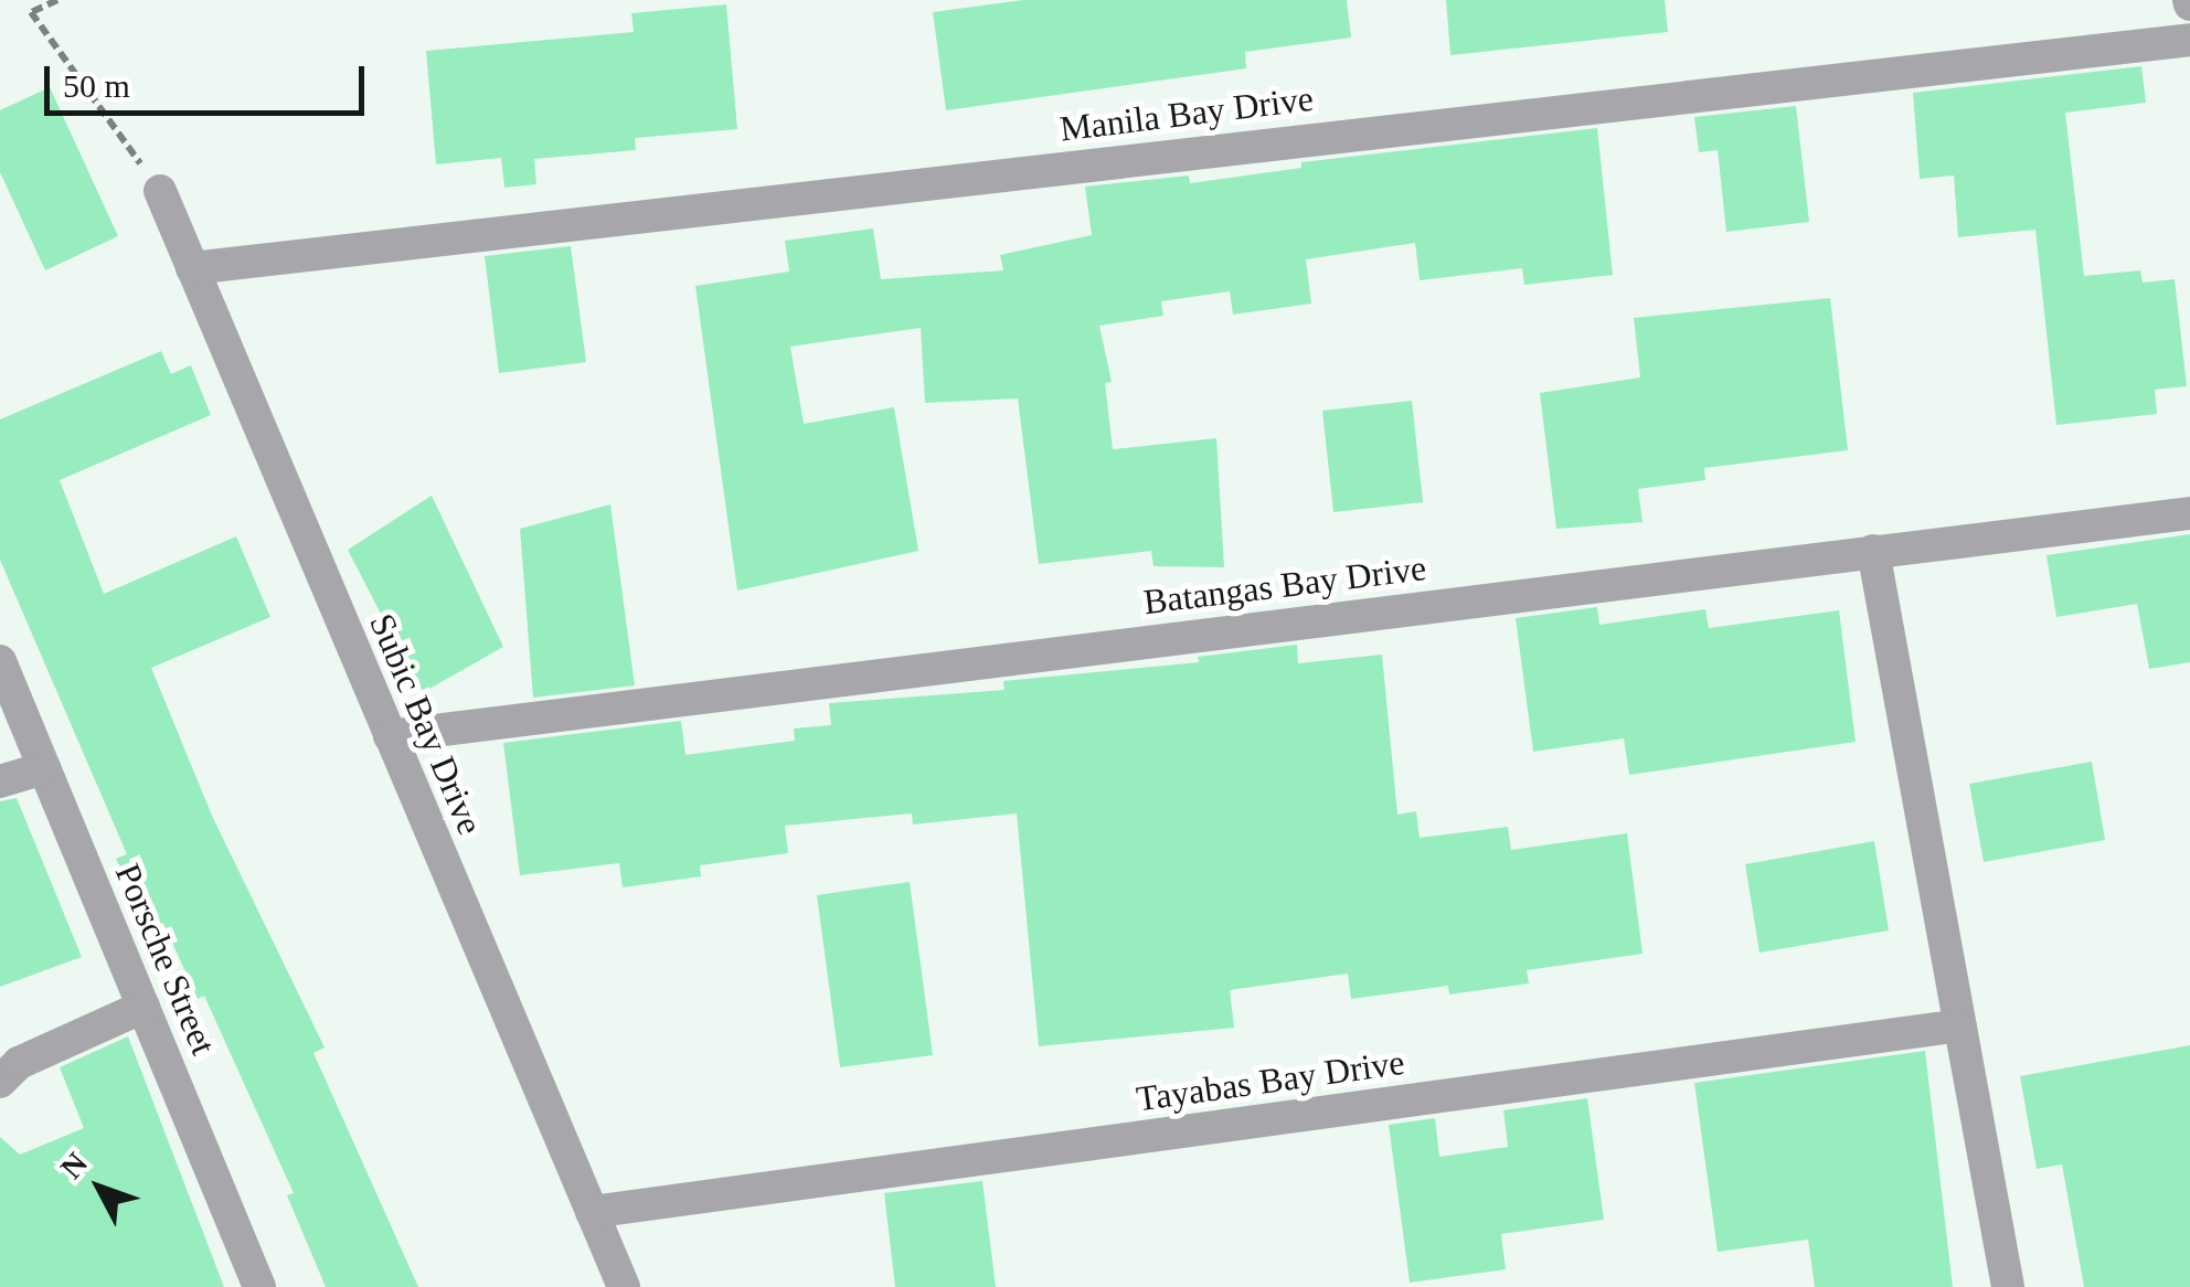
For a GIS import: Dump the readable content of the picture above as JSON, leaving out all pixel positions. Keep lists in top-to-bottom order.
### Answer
{
  "streets": {
    "street": [
      "Manila Bay Drive",
      "Batangas Bay Drive",
      "Subic Bay Drive",
      "Porsche Street",
      "Tayabas Bay Drive"
    ]
  },
  "crossings": [
    ["Manila Bay Drive", "Subic Bay Drive"],
    ["Batangas Bay Drive", "Subic Bay Drive"],
    ["Subic Bay Drive", "Tayabas Bay Drive"]
  ],
  "scale_bar": "50 m",
  "north": "top left"
}
